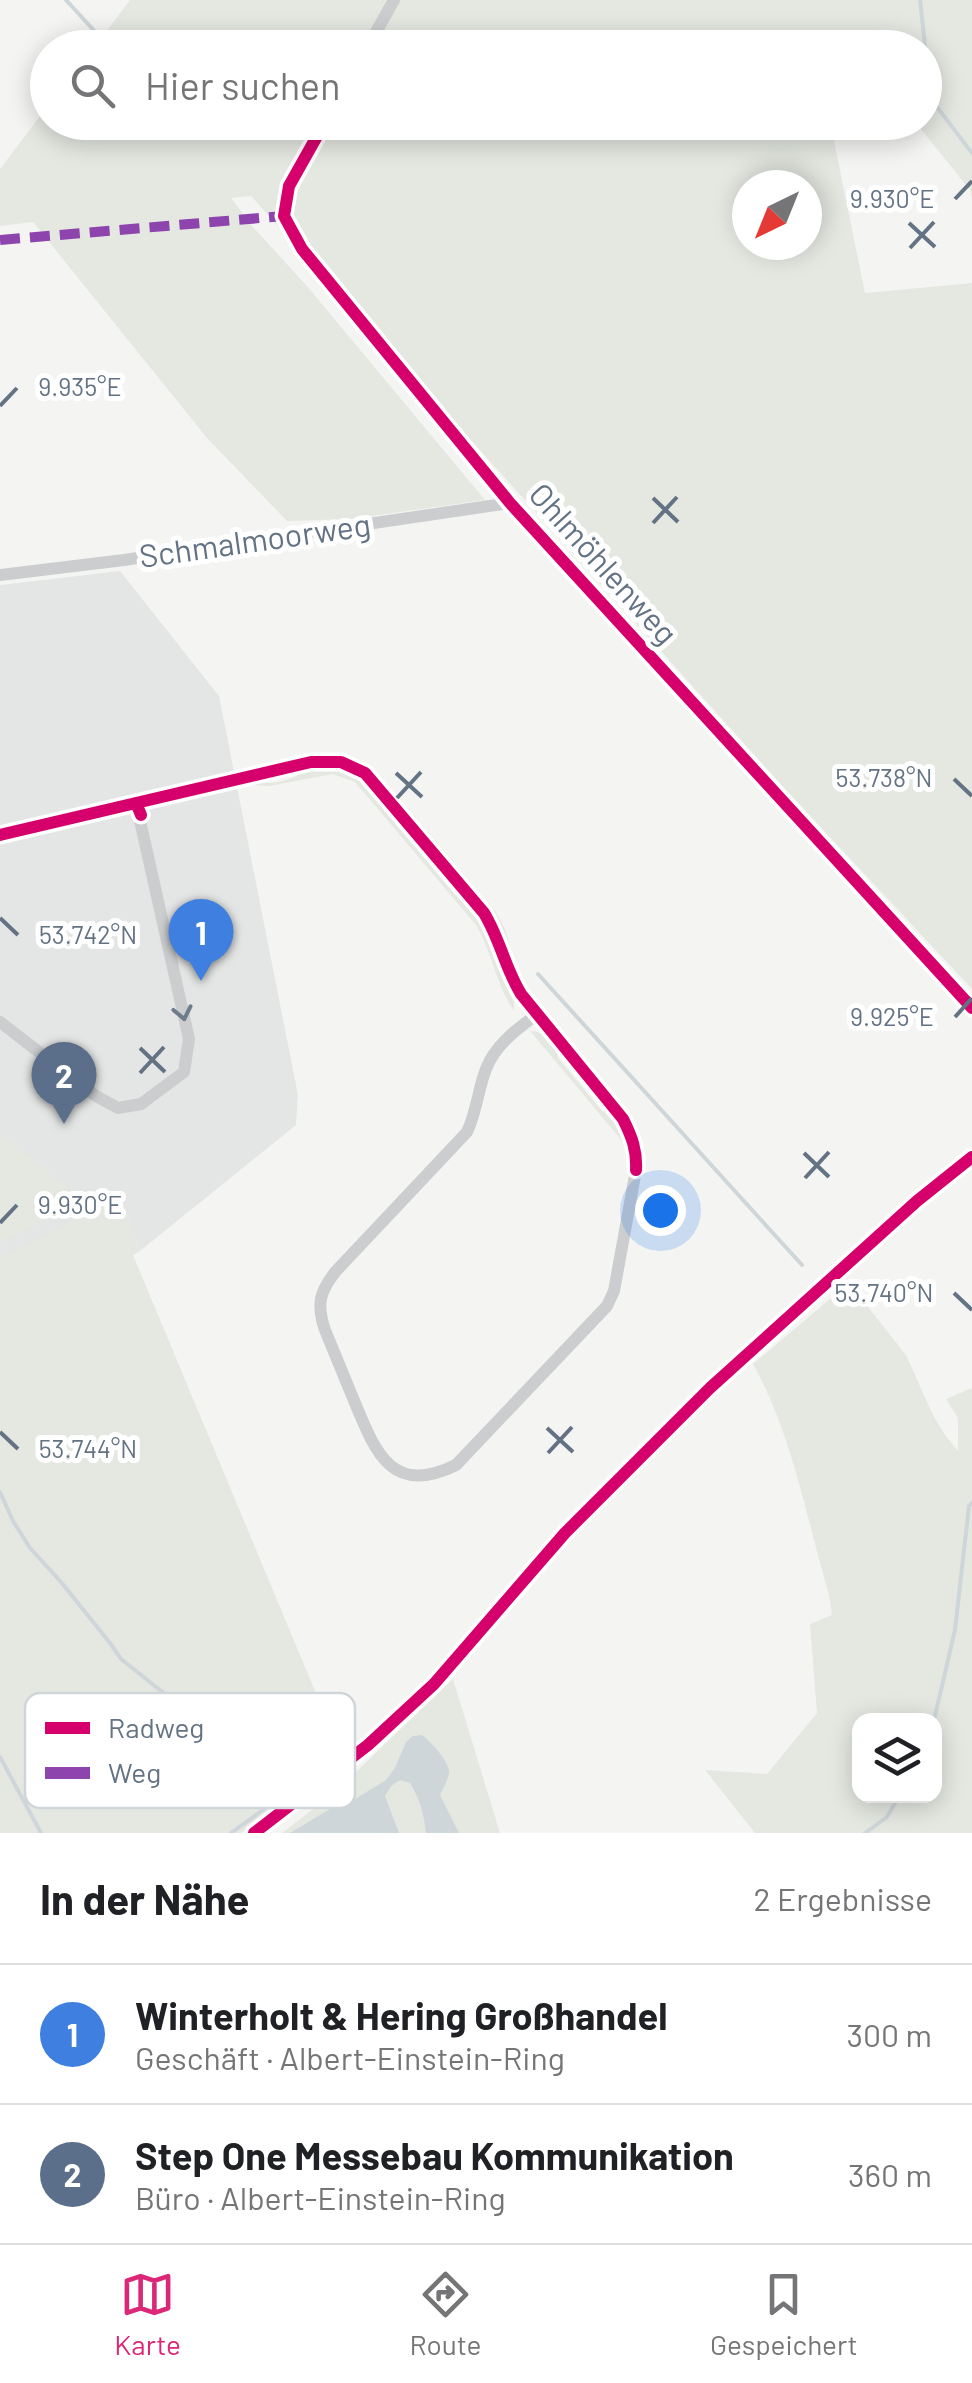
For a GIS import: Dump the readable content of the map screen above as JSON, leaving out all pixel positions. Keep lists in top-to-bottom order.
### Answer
{
  "streets": {
    "street": ["Schmalmoorweg", "Ohlmöhlenweg"]
  },
  "crossings": [
    ["Schmalmoorweg", "Ohlmöhlenweg"]
  ],
  "legend": ["Radweg", "Weg"],
  "north": "bottom left",
  "page": {
    "search": "Hier suchen",
    "pins": ["1", "2"],
    "heading": ["In der Nähe", "2 Ergebnisse"],
    "list": [
      {
        "mark": "1",
        "name": "Winterholt & Hering Großhandel",
        "note": "Geschäft · Albert-Einstein-Ring",
        "value": "300 m"
      },
      {
        "mark": "2",
        "name": "Step One Messebau Kommunikation",
        "note": "Büro · Albert-Einstein-Ring",
        "value": "360 m"
      }
    ],
    "nav": ["Karte", "Route", "Gespeichert"]
  },
  "coordinates": [
    "9.930°E",
    "9.935°E",
    "53.738°N",
    "53.742°N",
    "9.925°E",
    "53.740°N",
    "53.744°N"
  ]
}
